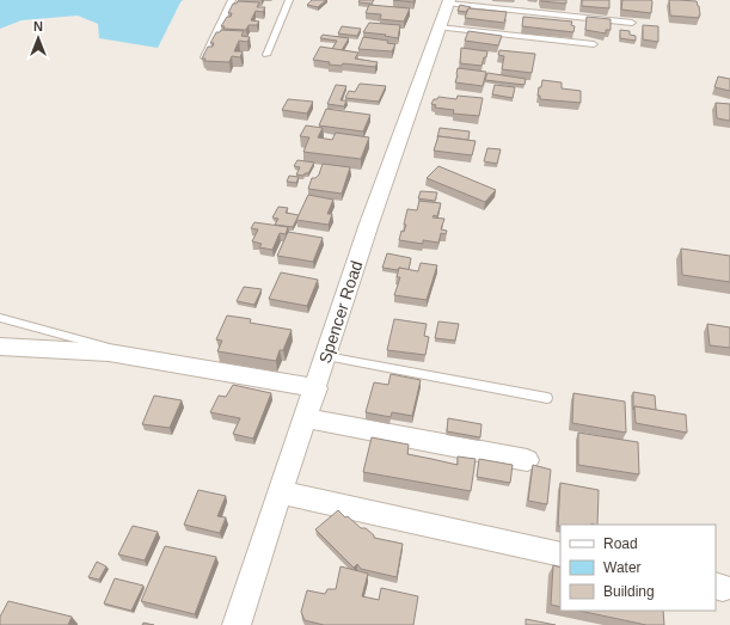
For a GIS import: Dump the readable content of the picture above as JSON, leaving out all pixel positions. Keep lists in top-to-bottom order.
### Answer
{
  "streets": {
    "street": ["Spencer Road"]
  },
  "legend": ["Road", "Water", "Building"],
  "north": "top"
}
